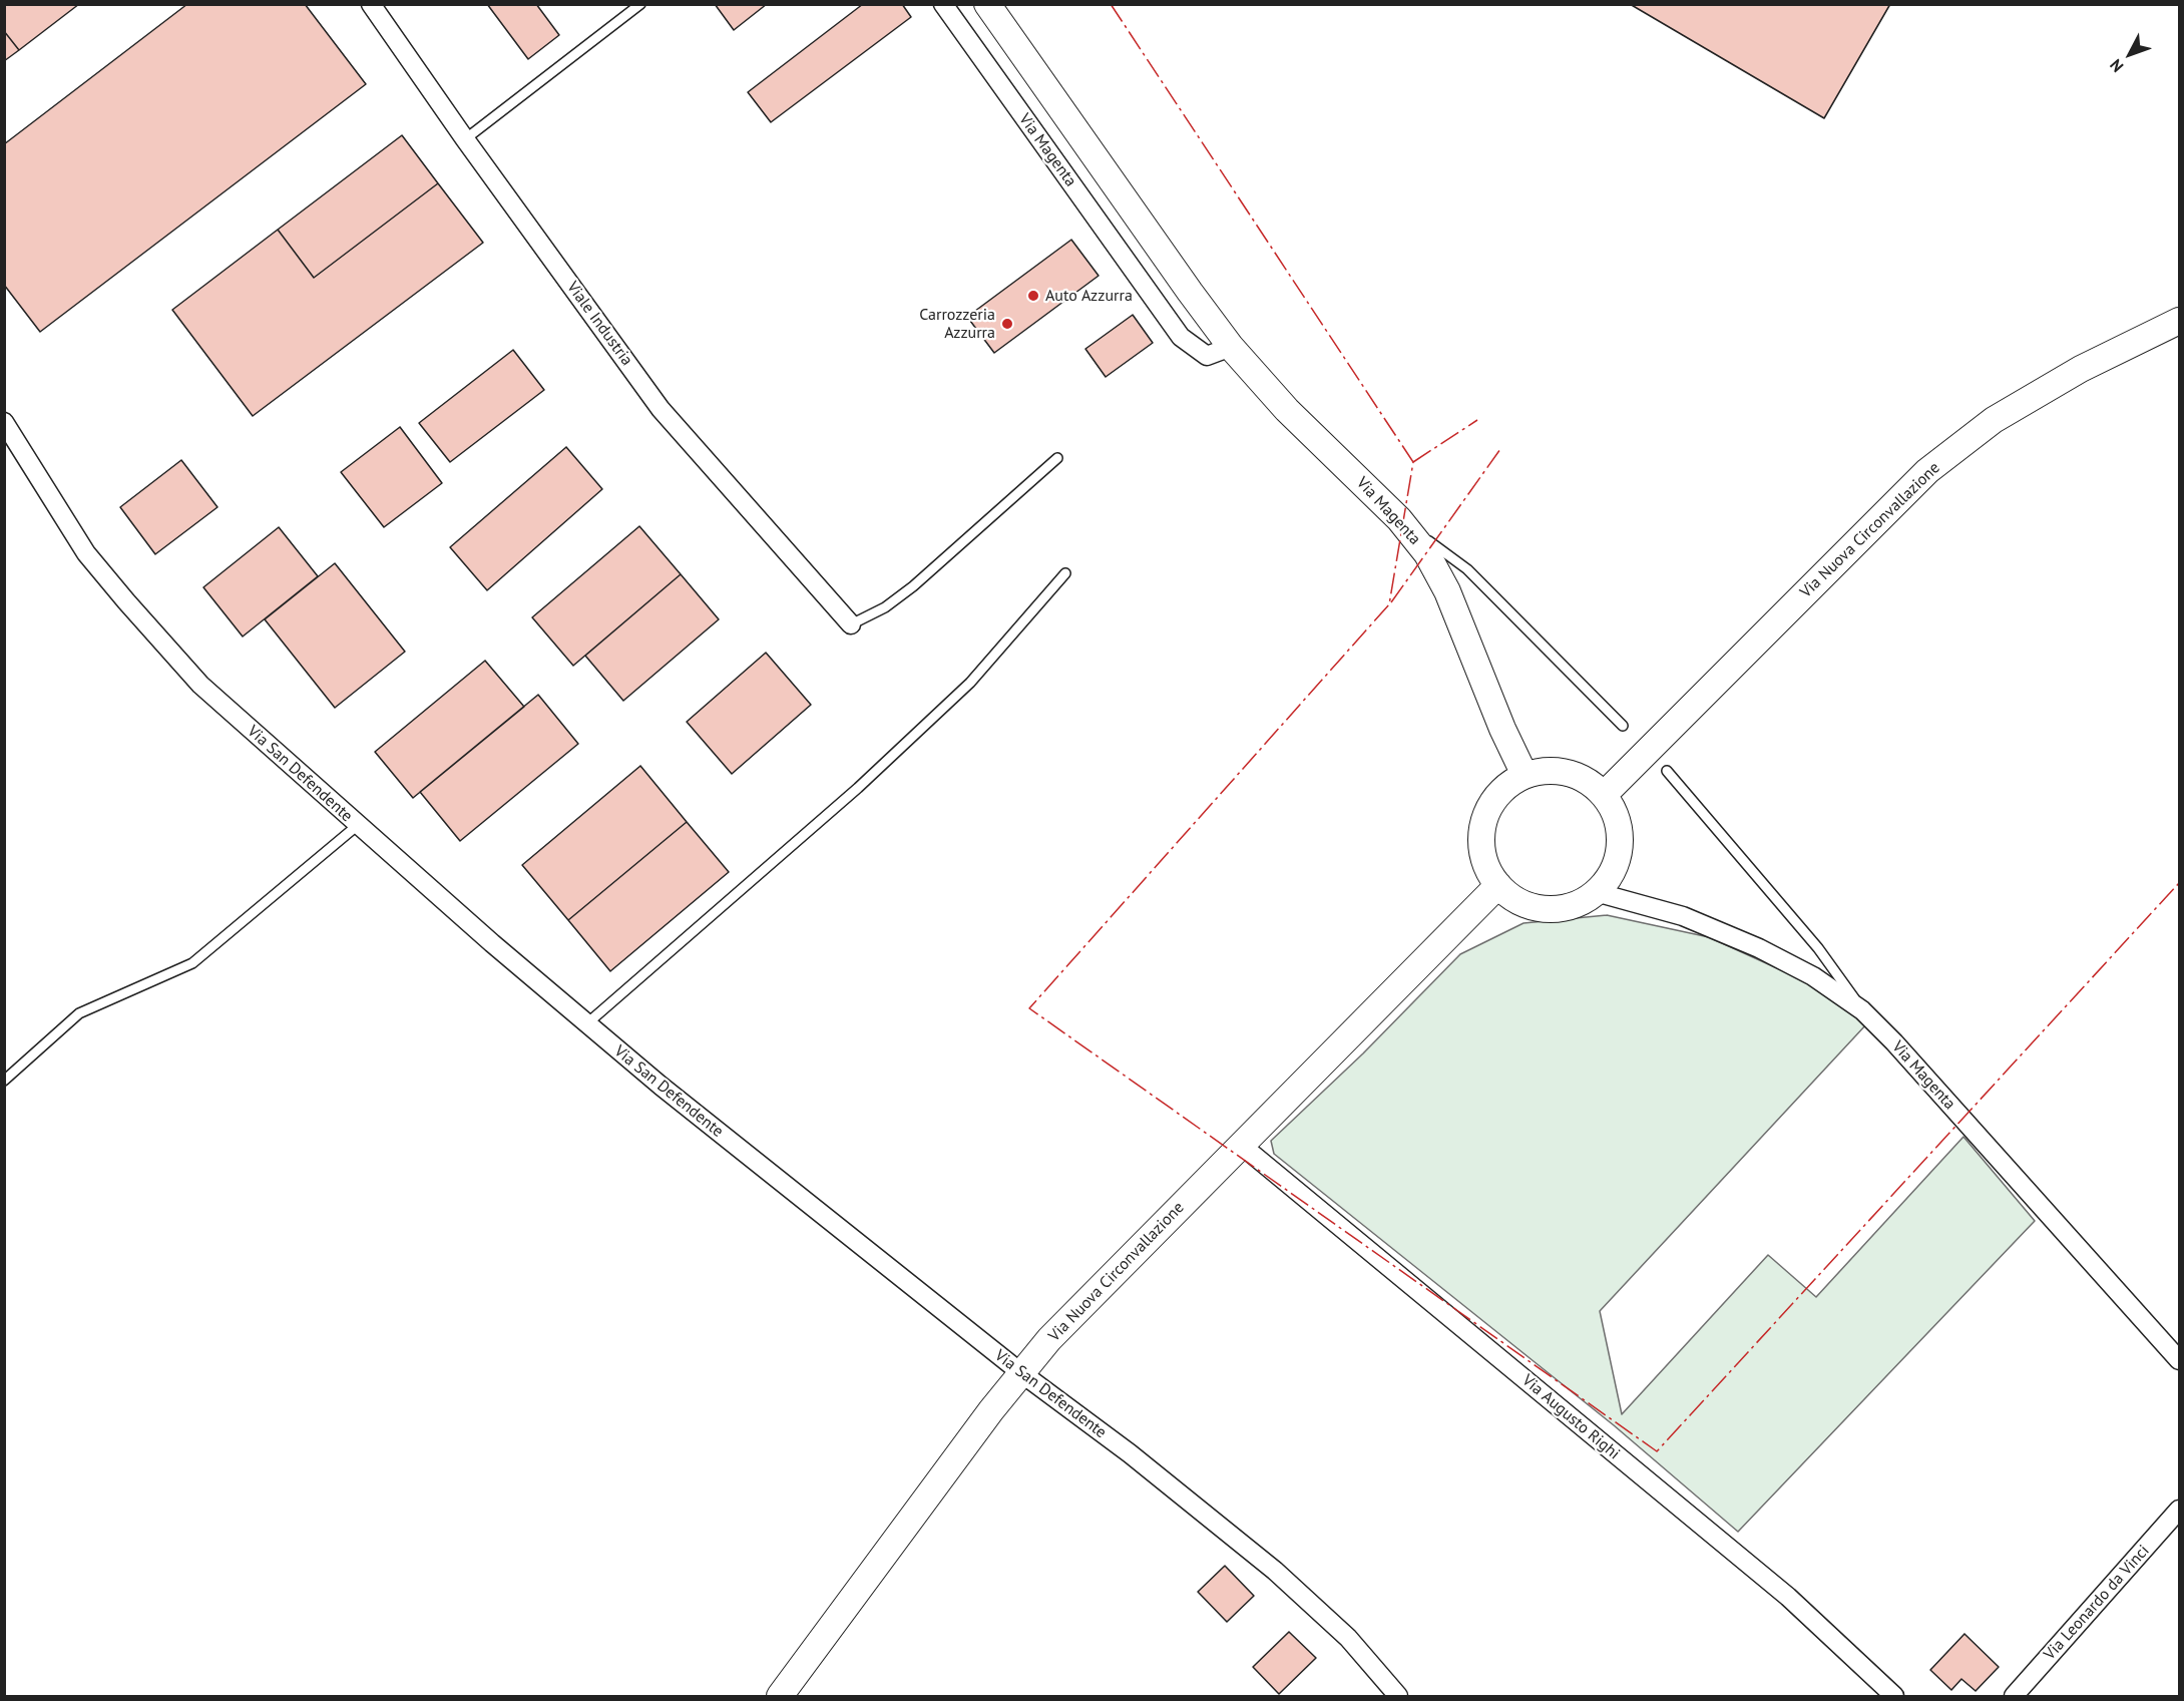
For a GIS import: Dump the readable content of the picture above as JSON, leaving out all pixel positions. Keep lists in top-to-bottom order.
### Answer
{
  "streets": {
    "street": [
      "Via Magenta",
      "Viale Industria",
      "Via Nuova Circonvallazione",
      "Via San Defendente",
      "Via Augusto Righi",
      "Via Leonardo da Vinci"
    ]
  },
  "crossings": [
    ["Via Magenta", "Via Nuova Circonvallazione"],
    ["Via Nuova Circonvallazione", "Via San Defendente"],
    ["Via Nuova Circonvallazione", "Via Augusto Righi"]
  ],
  "places": ["Auto Azzurra", "Carrozzeria Azzurra"],
  "north": "bottom left"
}
